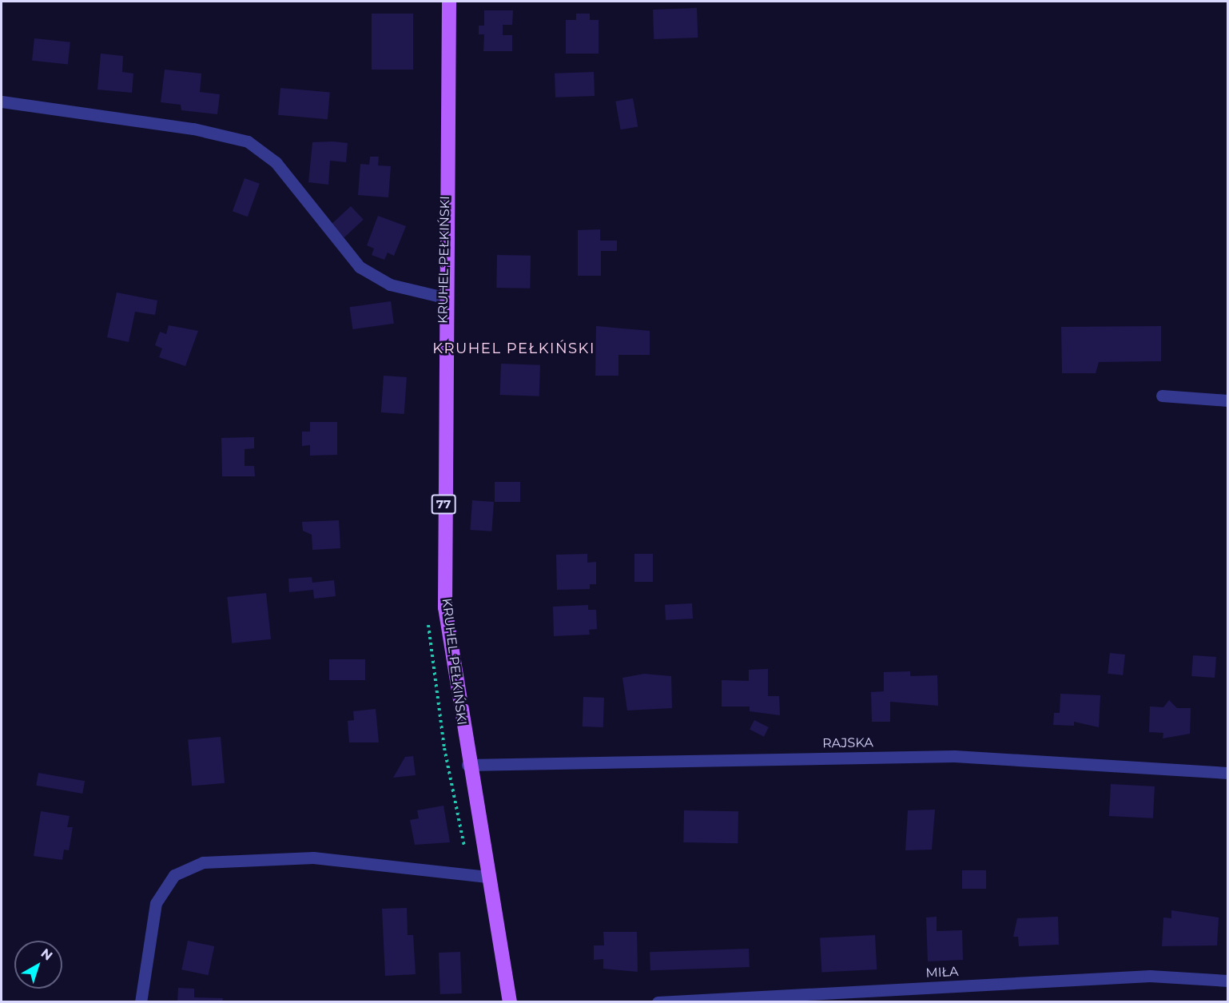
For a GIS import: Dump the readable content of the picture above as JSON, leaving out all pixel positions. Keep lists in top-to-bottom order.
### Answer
{
  "streets": {
    "main road": ["KRUHEL PEŁKIŃSKI", "77"],
    "lane": ["RAJSKA", "MIŁA"]
  },
  "crossings": [
    ["KRUHEL PEŁKIŃSKI", "RAJSKA"]
  ],
  "districts": ["KRUHEL PEŁKIŃSKI"],
  "north": "top right"
}
